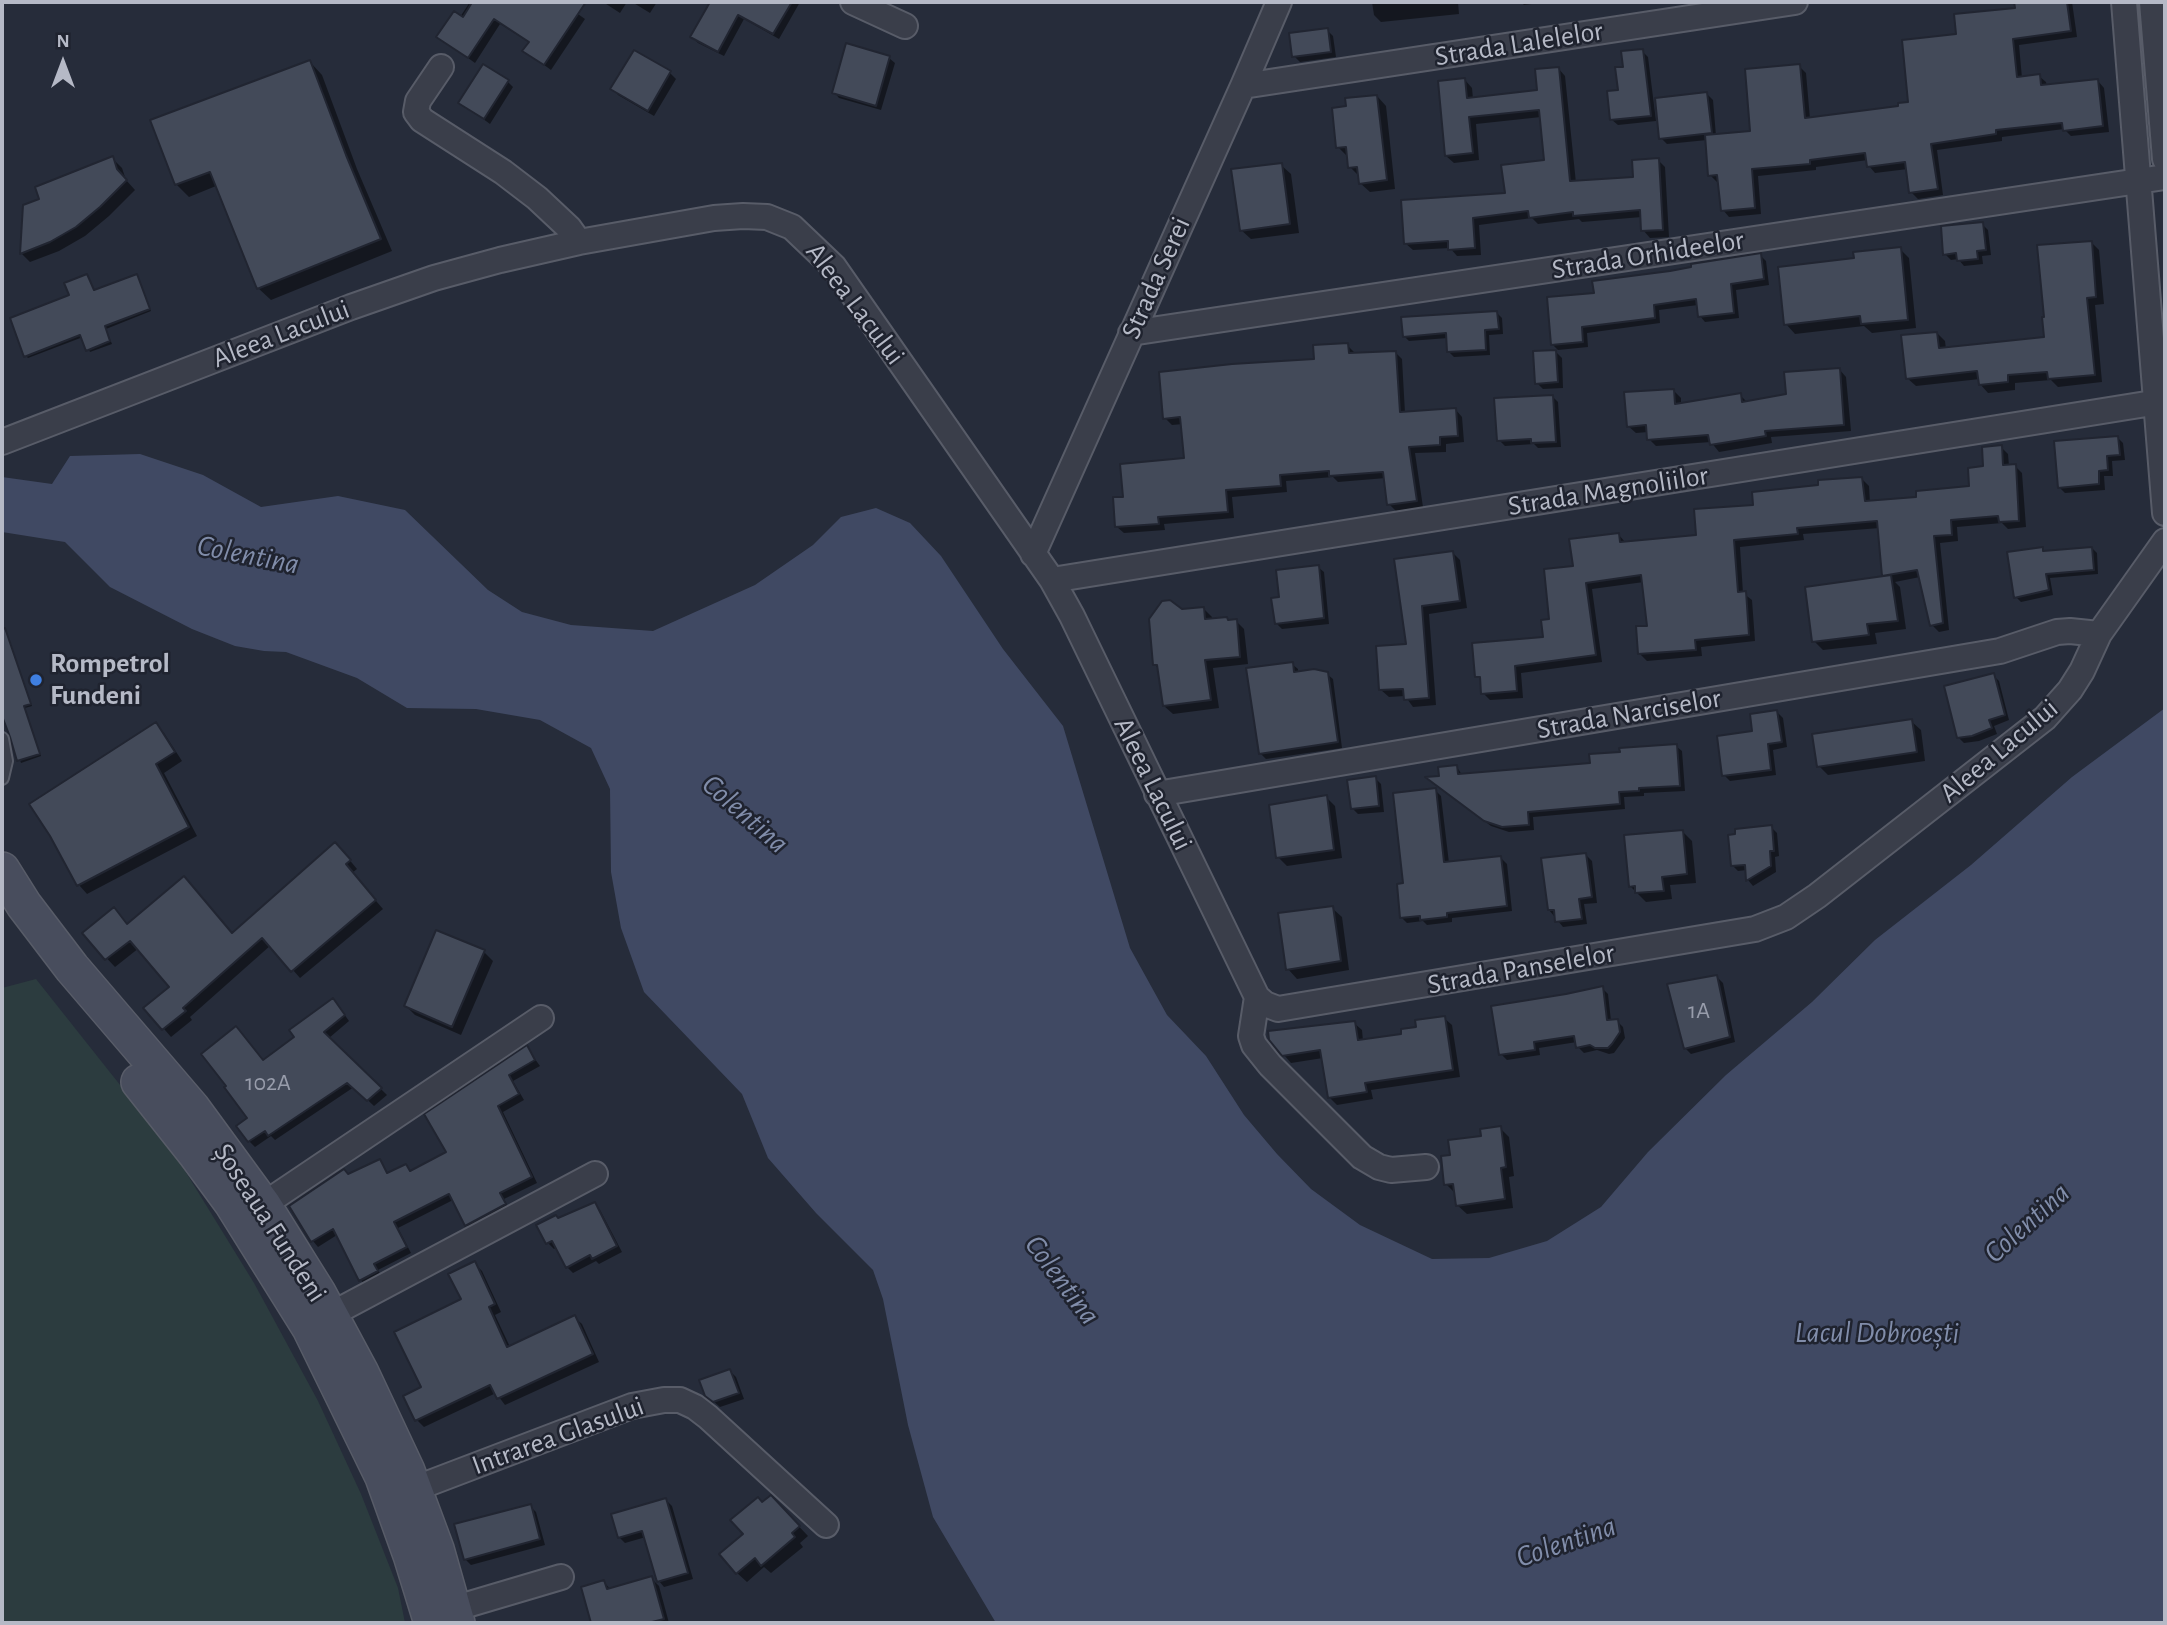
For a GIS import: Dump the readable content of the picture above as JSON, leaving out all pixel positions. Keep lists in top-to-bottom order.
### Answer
{
  "streets": {
    "main road": ["Șoseaua Fundeni"],
    "street": [
      "Strada Lalelelor",
      "Strada Orhideelor",
      "Strada Serei",
      "Aleea Lacului",
      "Strada Magnoliilor",
      "Strada Narciselor",
      "Strada Panselelor",
      "Intrarea Glasului"
    ]
  },
  "crossings": [
    ["Strada Lalelelor", "Strada Serei"],
    ["Strada Orhideelor", "Strada Serei"],
    ["Strada Serei", "Aleea Lacului"],
    ["Aleea Lacului", "Strada Magnoliilor"],
    ["Aleea Lacului", "Strada Narciselor"],
    ["Aleea Lacului", "Strada Panselelor"],
    ["Șoseaua Fundeni", "Intrarea Glasului"]
  ],
  "water": ["Colentina", "Lacul Dobroești"],
  "places": ["Rompetrol Fundeni"],
  "house_numbers": ["1A", "102A"],
  "north": "top"
}
